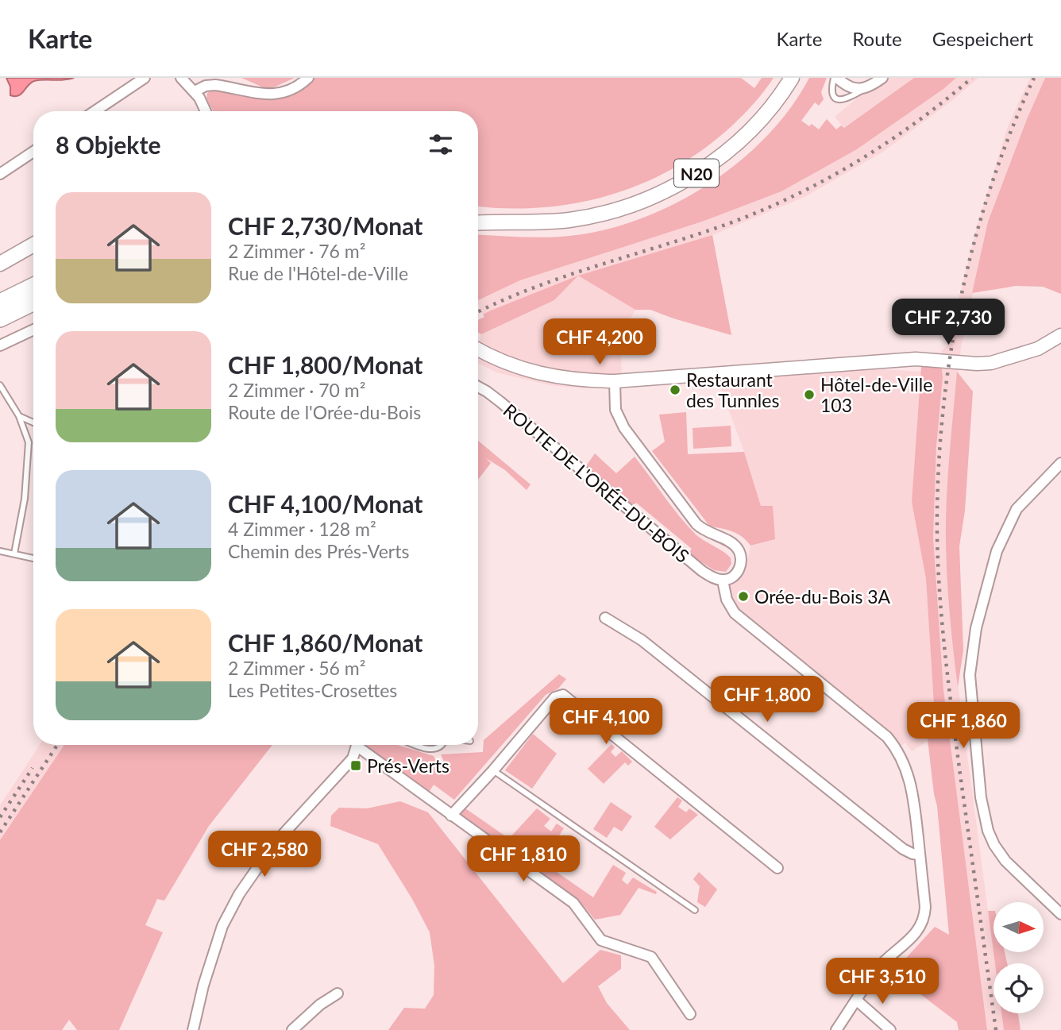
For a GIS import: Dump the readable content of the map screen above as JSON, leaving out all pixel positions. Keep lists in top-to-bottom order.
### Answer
{
  "streets": {
    "main road": ["N20"],
    "street": ["ROUTE DE L'ORÉE-DU-BOIS"]
  },
  "places": {
    "other": ["Restaurant des Tunnles", "Hôtel-de-Ville 103", "Orée-du-Bois 3A"],
    "transit": ["Prés-Verts"]
  },
  "north": "right",
  "page": {
    "header": "Karte",
    "nav": ["Karte", "Route", "Gespeichert"],
    "heading": "8 Objekte",
    "list": [
      {
        "name": "CHF 2,730/Monat",
        "note": "2 Zimmer · 76 m² · Rue de l'Hôtel-de-Ville"
      },
      {
        "name": "CHF 1,800/Monat",
        "note": "2 Zimmer · 70 m² · Route de l'Orée-du-Bois"
      },
      {
        "name": "CHF 4,100/Monat",
        "note": "4 Zimmer · 128 m² · Chemin des Prés-Verts"
      },
      {
        "name": "CHF 1,860/Monat",
        "note": "2 Zimmer · 56 m² · Les Petites-Crosettes"
      }
    ],
    "price": [
      "CHF 2,730",
      "CHF 4,200",
      "CHF 1,800",
      "CHF 4,100",
      "CHF 1,860",
      "CHF 2,580",
      "CHF 1,810",
      "CHF 3,510"
    ]
  }
}
